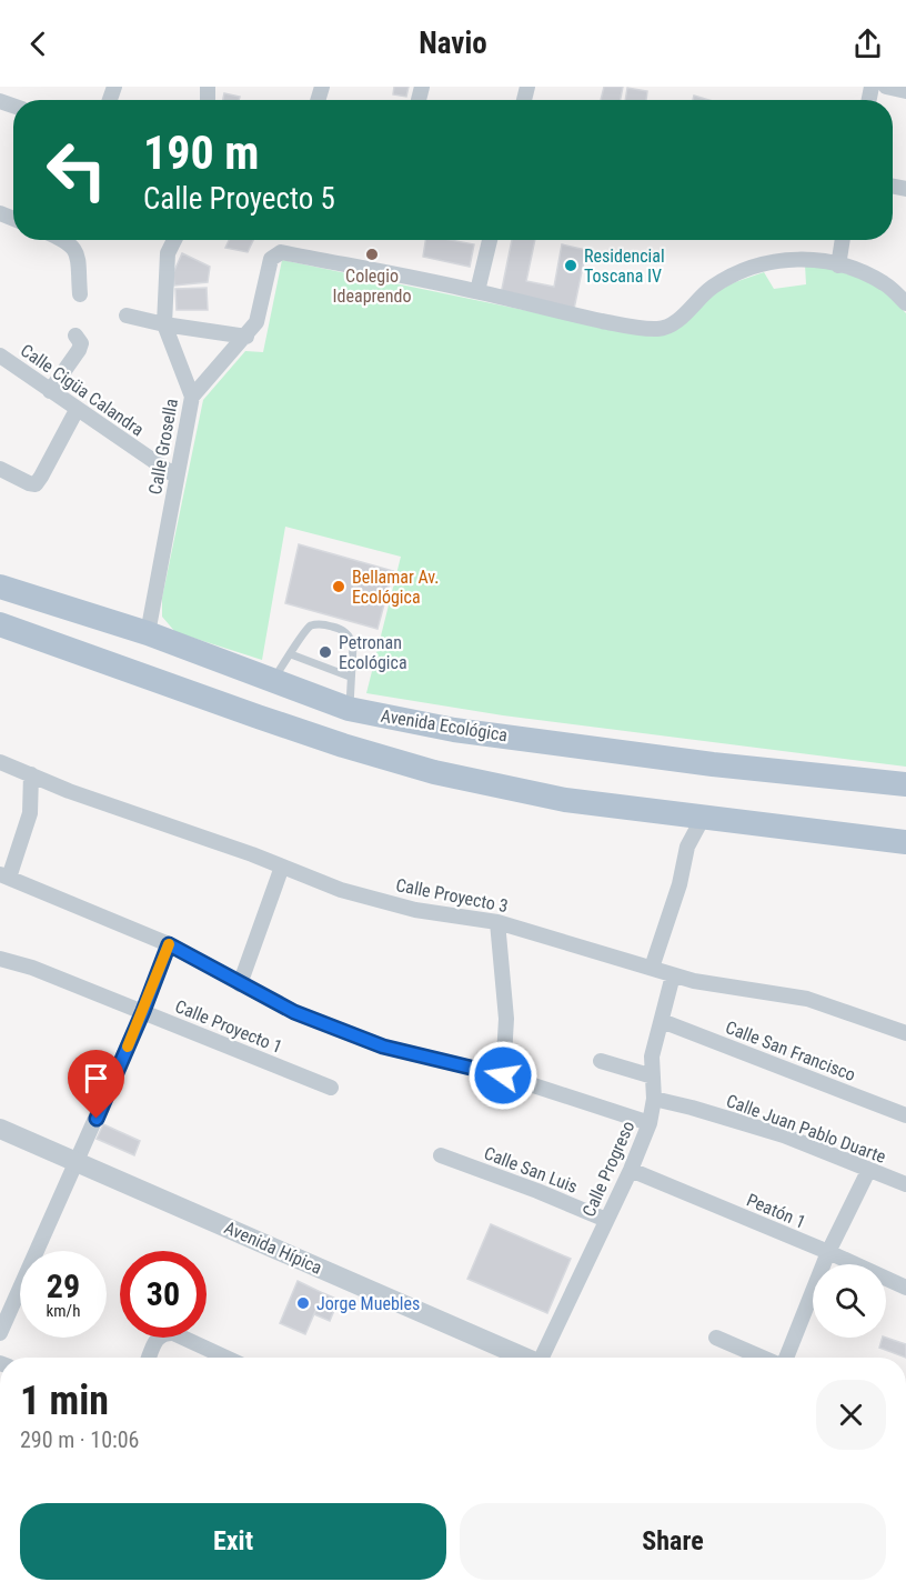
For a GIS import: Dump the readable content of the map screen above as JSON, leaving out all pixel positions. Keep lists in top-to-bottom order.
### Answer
{
  "streets": {
    "main road": ["Avenida Ecológica"],
    "street": [
      "Calle Cigüa Calandra",
      "Calle Grosella",
      "Calle Proyecto 3",
      "Calle Proyecto 1",
      "Calle San Francisco",
      "Calle Juan Pablo Duarte",
      "Calle Progreso",
      "Calle San Luis",
      "Peatón 1",
      "Avenida Hípica"
    ]
  },
  "crossings": [
    ["Calle Cigüa Calandra", "Calle Grosella"],
    ["Calle Grosella", "Avenida Ecológica"],
    ["Calle Proyecto 3", "Calle Progreso"],
    ["Calle San Francisco", "Calle Progreso"],
    ["Calle Juan Pablo Duarte", "Calle Progreso"],
    ["Calle Progreso", "Calle San Luis"],
    ["Calle Progreso", "Peatón 1"]
  ],
  "places": [
    "Colegio Ideaprendo",
    "Residencial Toscana IV",
    "Bellamar Av. Ecológica",
    "Petronan Ecológica",
    "Jorge Muebles"
  ],
  "page": {
    "header": "Navio",
    "turn": ["190 m", "Calle Proyecto 5"],
    "speed": "29 km/h",
    "limit": "30",
    "heading": ["1 min", "290 m · 10:06"],
    "buttons": ["Exit", "Share"]
  }
}
